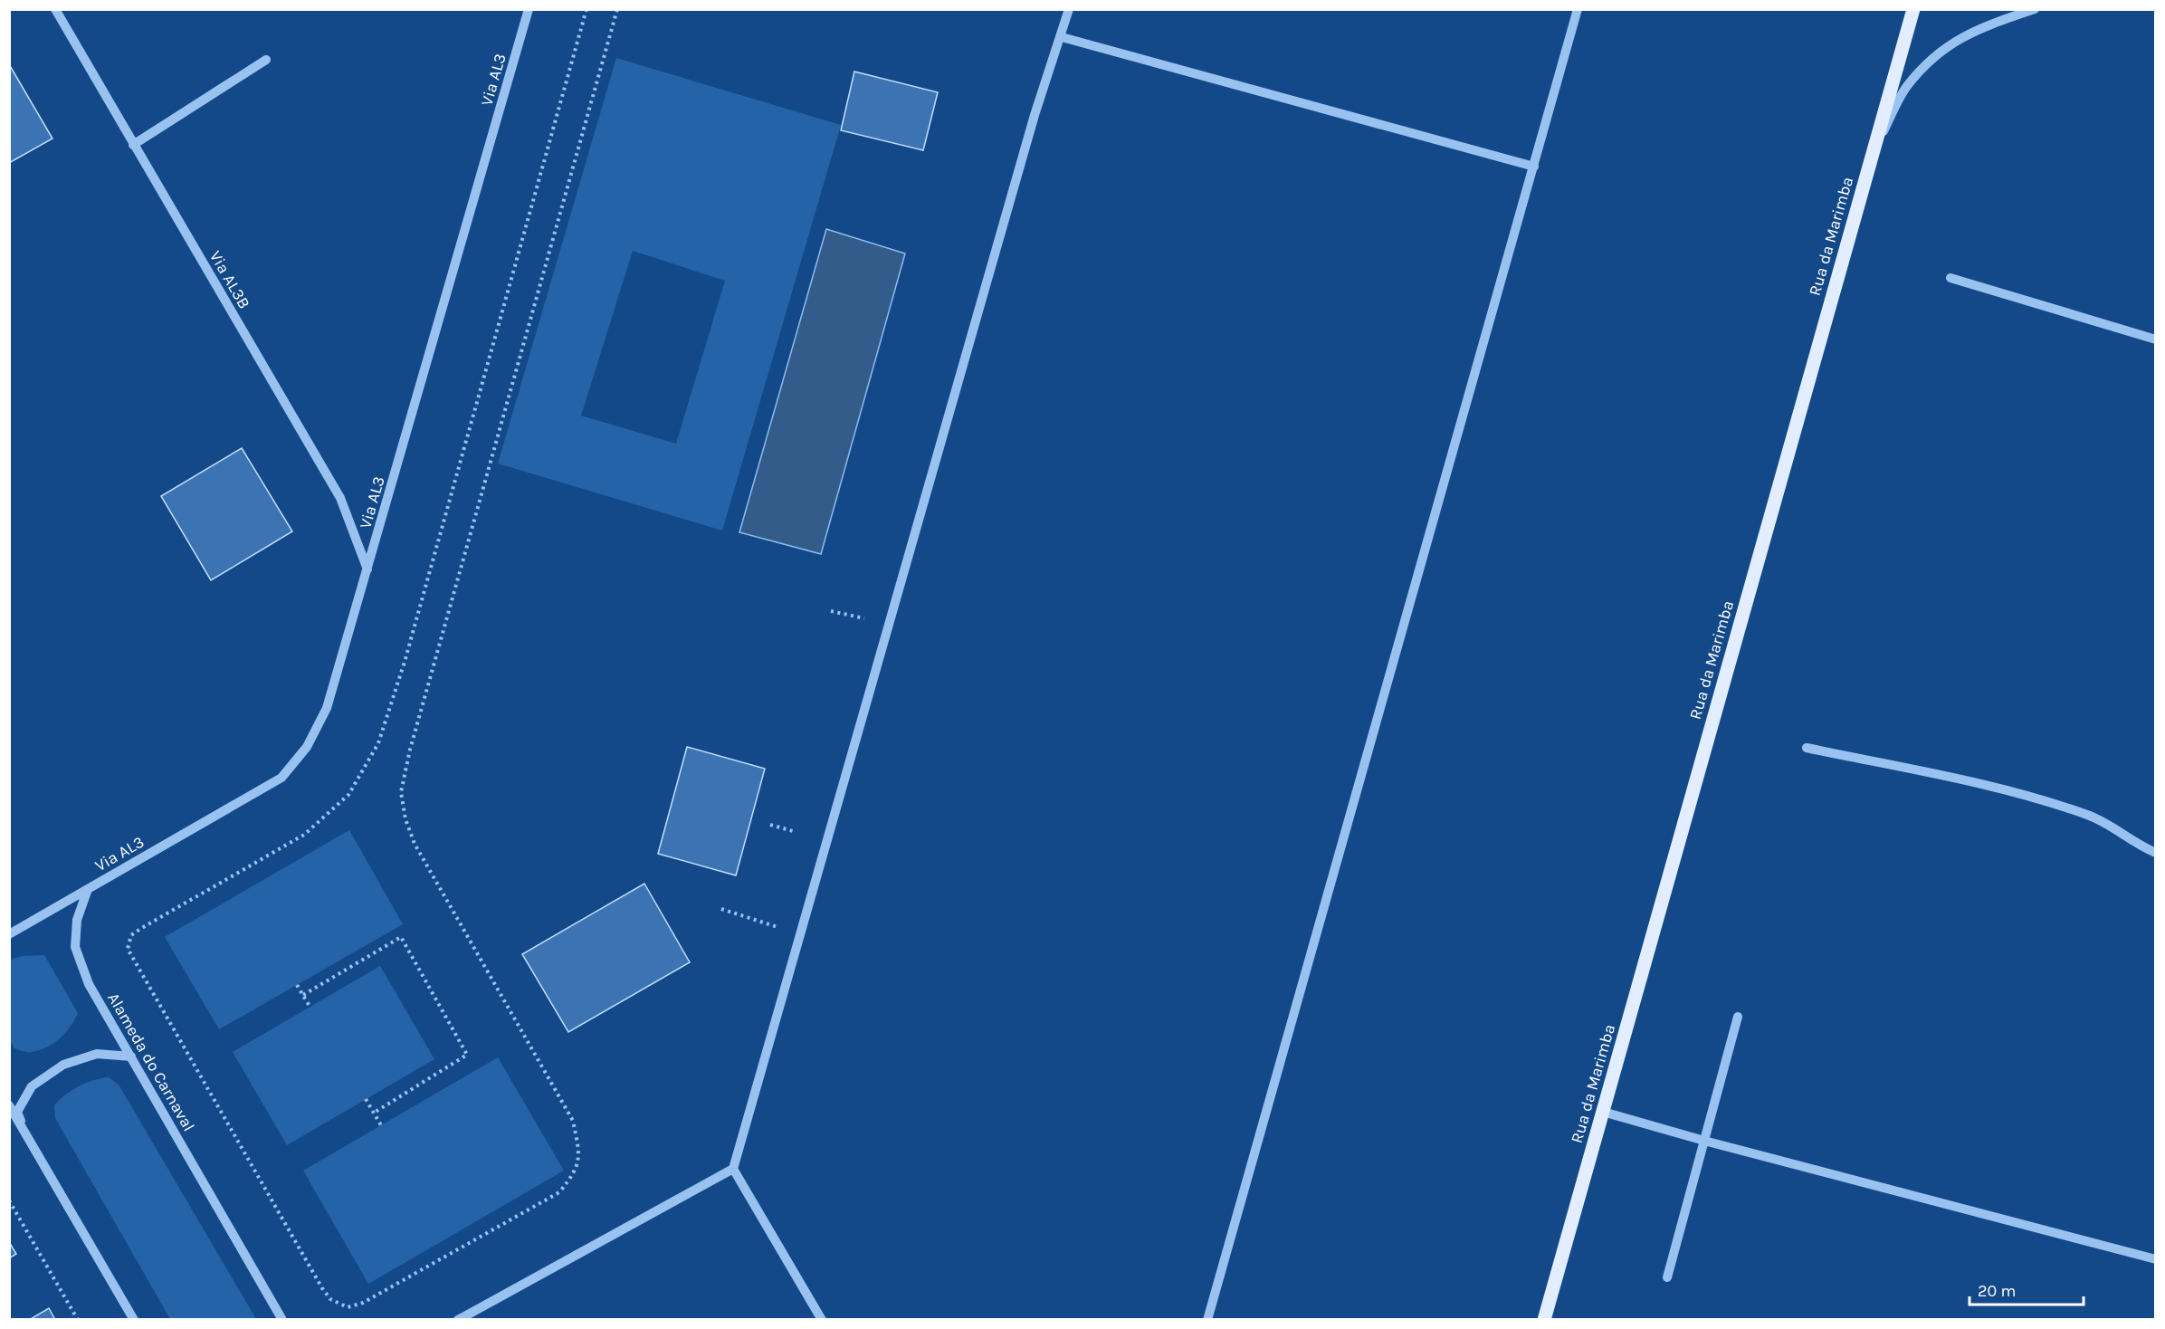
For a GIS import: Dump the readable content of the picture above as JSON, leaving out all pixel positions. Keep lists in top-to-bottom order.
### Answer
{
  "streets": {
    "main road": ["Rua da Marimba"],
    "street": ["Via AL3", "Via AL3B", "Alameda do Carnaval"]
  },
  "crossings": [
    ["Via AL3", "Via AL3B"],
    ["Via AL3", "Alameda do Carnaval"]
  ],
  "scale_bar": "20 m"
}
